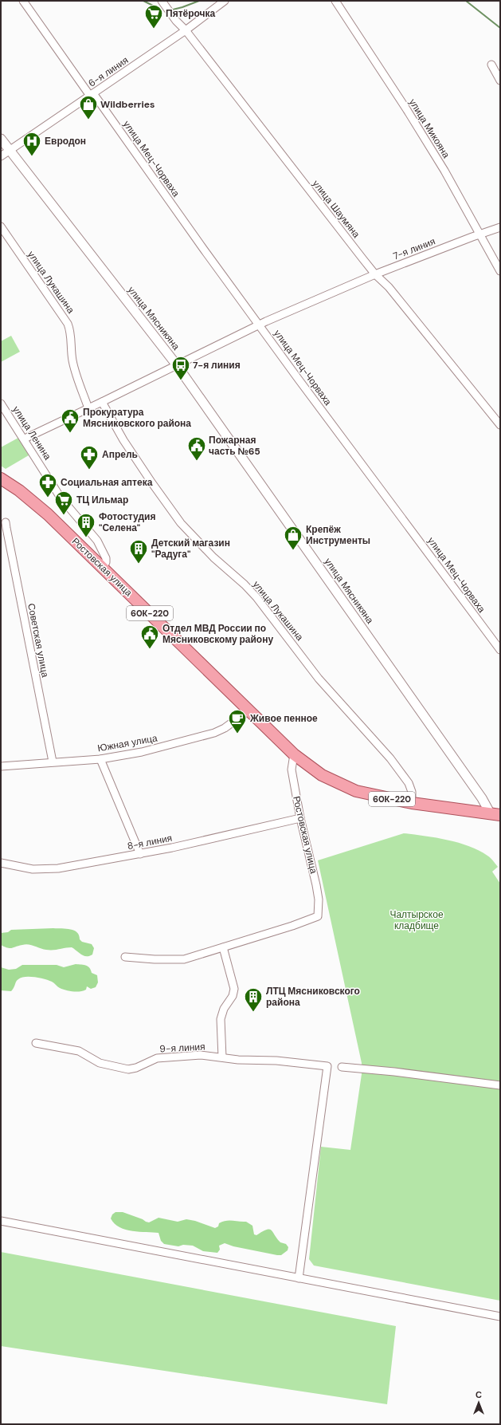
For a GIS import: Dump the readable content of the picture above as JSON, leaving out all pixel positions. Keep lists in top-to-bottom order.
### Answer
{
  "streets": {
    "main road": ["Ростовская улица", "60К-220"],
    "street": [
      "6-я линия",
      "улица Микояна",
      "улица Мец-Чорваха",
      "улица Шаумяна",
      "7-я линия",
      "улица Лукашина",
      "улица Мясникяна",
      "улица Ленина",
      "Советская улица",
      "Южная улица",
      "8-я линия",
      "9-я линия"
    ]
  },
  "crossings": [
    ["6-я линия", "улица Мец-Чорваха"],
    ["6-я линия", "улица Шаумяна"],
    ["6-я линия", "улица Мясникяна"],
    ["улица Микояна", "7-я линия"],
    ["улица Мец-Чорваха", "7-я линия"],
    ["улица Шаумяна", "7-я линия"],
    ["7-я линия", "улица Лукашина"],
    ["7-я линия", "улица Мясникяна"],
    ["7-я линия", "улица Ленина"],
    ["улица Лукашина", "Ростовская улица"],
    ["улица Мясникяна", "Ростовская улица"],
    ["улица Ленина", "Ростовская улица"],
    ["Ростовская улица", "Южная улица"],
    ["Ростовская улица", "8-я линия"],
    ["Советская улица", "Южная улица"]
  ],
  "parks": ["Чалтырское кладбище"],
  "places": {
    "supermarket": ["Пятёрочка", "ТЦ Ильмар"],
    "shop": ["Wildberries", "Крепёж Инструменты"],
    "hospital": ["Евродон"],
    "bus stop": ["7-я линия"],
    "public building": ["Прокуратура Мясниковского района", "Пожарная часть №65", "Отдел МВД России по Мясниковскому району"],
    "pharmacy": ["Апрель", "Социальная аптека"],
    "building": ["Фотостудия \"Селена\"", "Детский магазин \"Радуга\"", "ЛТЦ Мясниковского района"],
    "cafe": ["Живое пенное"]
  },
  "north": "top"
}
